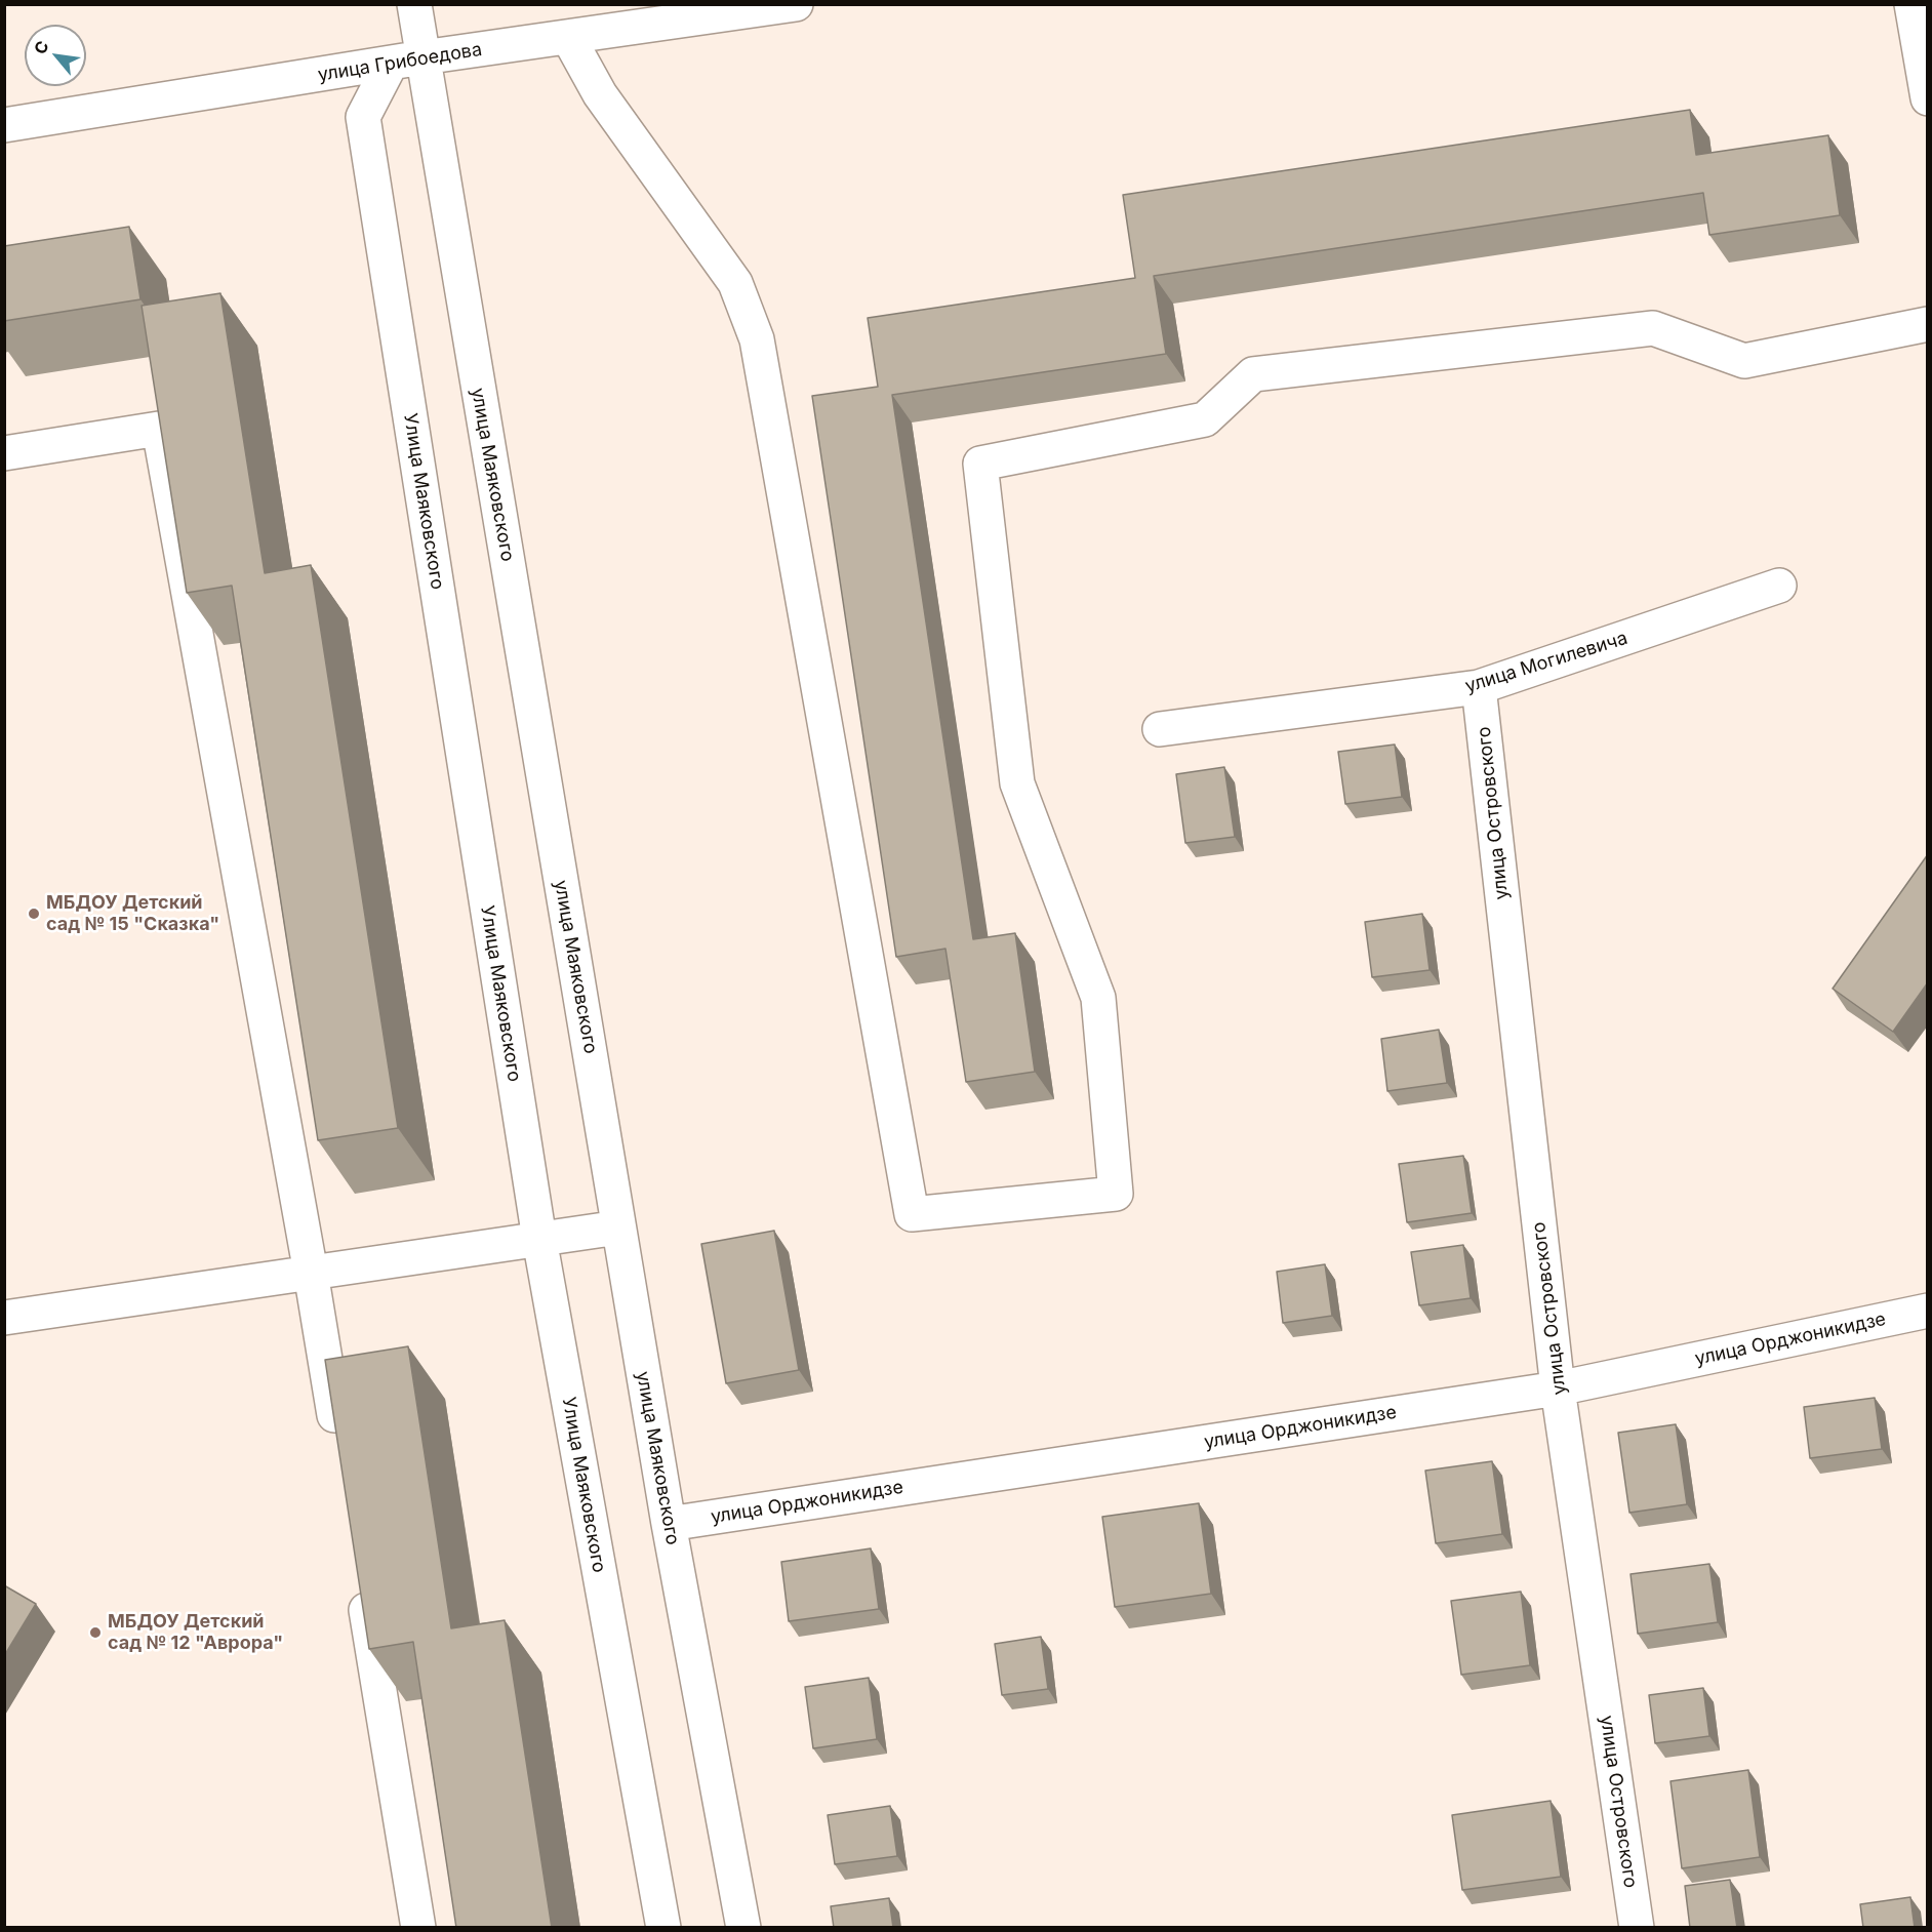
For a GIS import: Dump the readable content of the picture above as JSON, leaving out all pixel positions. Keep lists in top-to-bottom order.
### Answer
{
  "streets": {
    "street": [
      "улица Грибоедова",
      "улица Маяковского",
      "Улица Маяковского",
      "улица Могилевича",
      "улица Островского",
      "улица Орджоникидзе"
    ]
  },
  "crossings": [
    ["улица Грибоедова", "улица Маяковского"],
    ["улица Грибоедова", "Улица Маяковского"],
    ["улица Маяковского", "Улица Маяковского"],
    ["улица Маяковского", "улица Орджоникидзе"],
    ["улица Могилевича", "улица Островского"],
    ["улица Островского", "улица Орджоникидзе"]
  ],
  "places": ["МБДОУ Детский сад № 15 \"Сказка\"", "МБДОУ Детский сад № 12 \"Аврора\""],
  "north": "top left"
}
